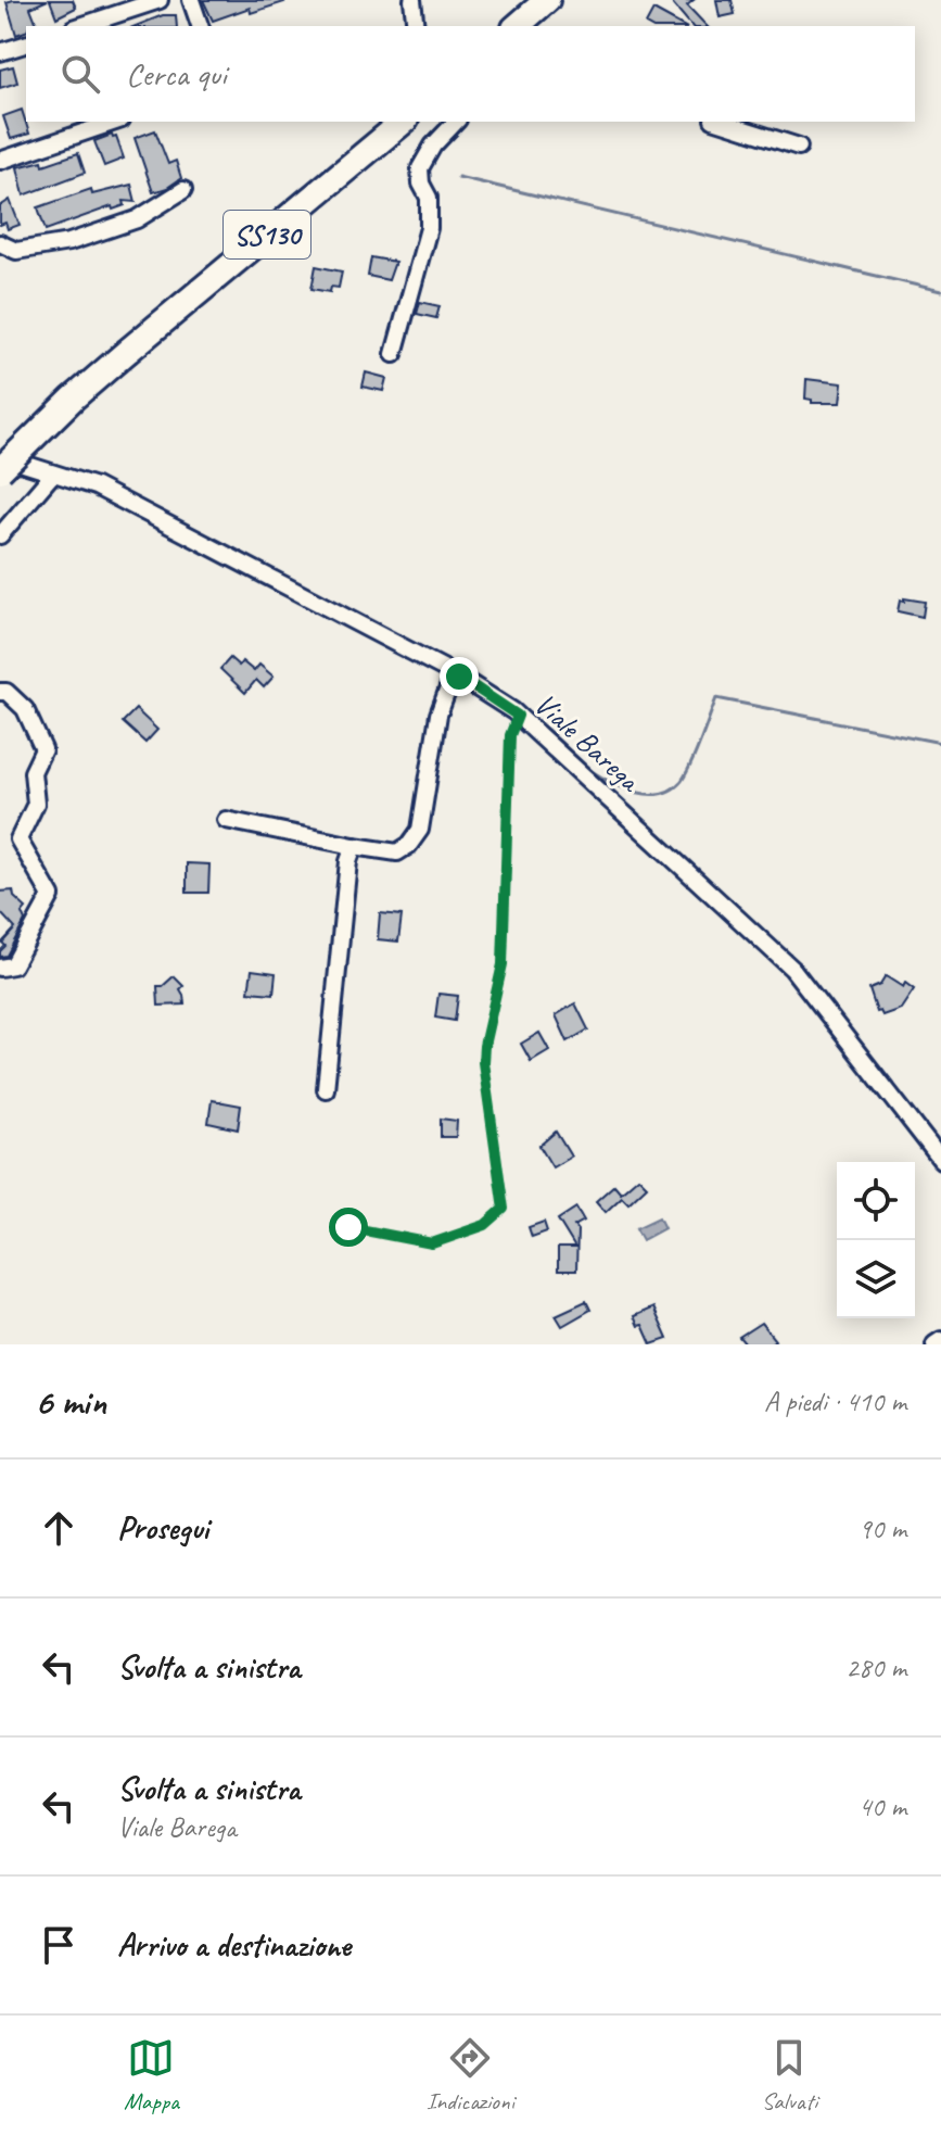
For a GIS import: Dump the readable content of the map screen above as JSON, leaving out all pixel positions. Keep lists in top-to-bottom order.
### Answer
{
  "streets": {
    "highway": ["SS130"],
    "street": ["Viale Barega"]
  },
  "page": {
    "search": "Cerca qui",
    "heading": ["6 min", "A piedi · 410 m"],
    "list": [
      ["Prosegui", "90 m"],
      ["Svolta a sinistra", "280 m"],
      ["Svolta a sinistra", "Viale Barega", "40 m"],
      "Arrivo a destinazione"
    ],
    "nav": ["Mappa", "Indicazioni", "Salvati"]
  }
}
